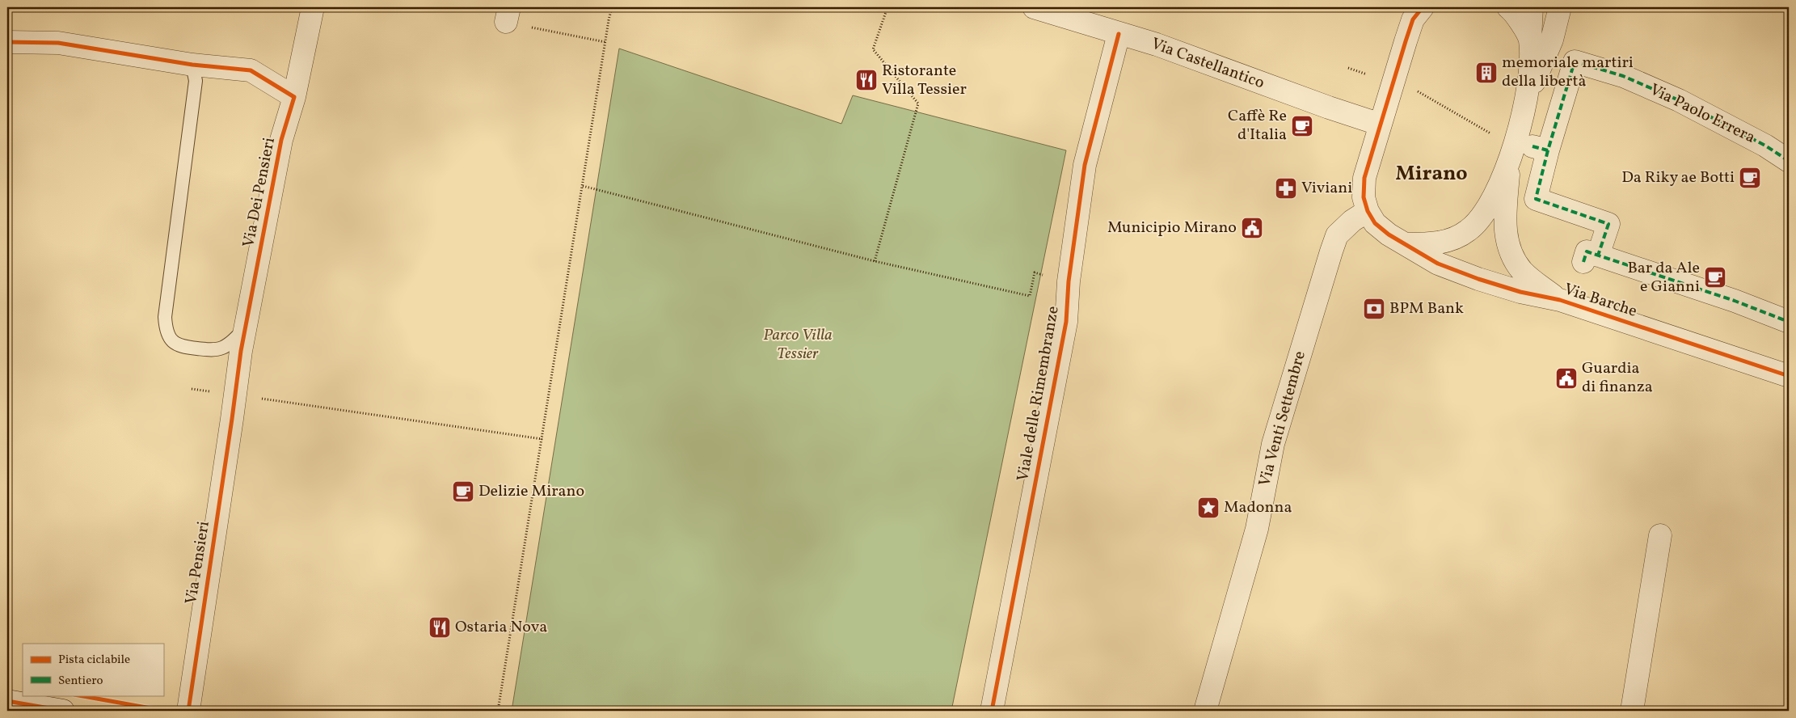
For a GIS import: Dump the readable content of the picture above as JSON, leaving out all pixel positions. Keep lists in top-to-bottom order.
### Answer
{
  "streets": {
    "street": [
      "Via Castellantico",
      "Via Paolo Errera",
      "Via Dei Pensieri",
      "Via Barche",
      "Viale delle Rimembranze",
      "Via Venti Settembre",
      "Via Pensieri"
    ]
  },
  "crossings": [
    ["Via Castellantico", "Viale delle Rimembranze"],
    ["Via Dei Pensieri", "Via Pensieri"],
    ["Via Barche", "Via Venti Settembre"]
  ],
  "districts": ["Mirano"],
  "parks": ["Parco Villa Tessier"],
  "places": {
    "building": ["memoriale martiri della libertà"],
    "restaurant": ["Ristorante Villa Tessier", "Ostaria Nova"],
    "cafe": [
      "Caffè Re d'Italia",
      "Da Riky ae Botti",
      "Bar da Ale e Gianni",
      "Delizie Mirano"
    ],
    "pharmacy": ["Viviani"],
    "public building": ["Municipio Mirano", "Guardia di finanza"],
    "bank": ["BPM Bank"],
    "place": ["Madonna"]
  },
  "legend": ["Pista ciclabile", "Sentiero"]
}
